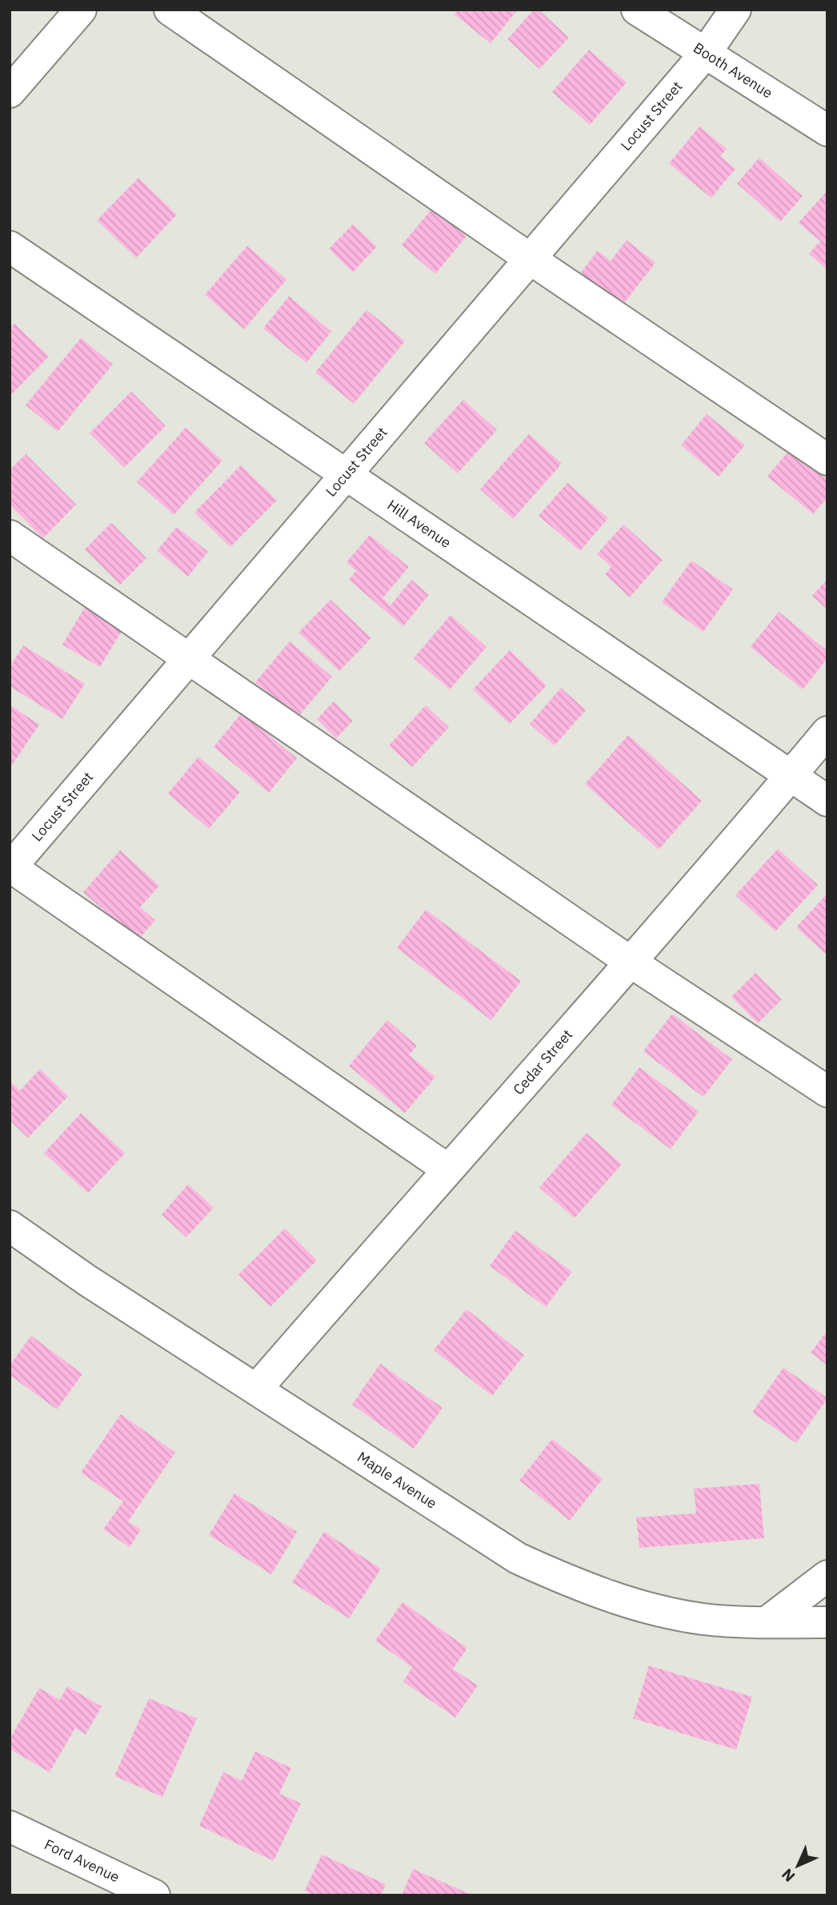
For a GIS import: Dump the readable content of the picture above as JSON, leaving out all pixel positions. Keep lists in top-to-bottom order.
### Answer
{
  "streets": {
    "street": [
      "Booth Avenue",
      "Locust Street",
      "Hill Avenue",
      "Cedar Street",
      "Maple Avenue",
      "Ford Avenue"
    ]
  },
  "crossings": [
    ["Booth Avenue", "Locust Street"],
    ["Locust Street", "Hill Avenue"],
    ["Hill Avenue", "Cedar Street"],
    ["Cedar Street", "Maple Avenue"]
  ],
  "north": "bottom left"
}
